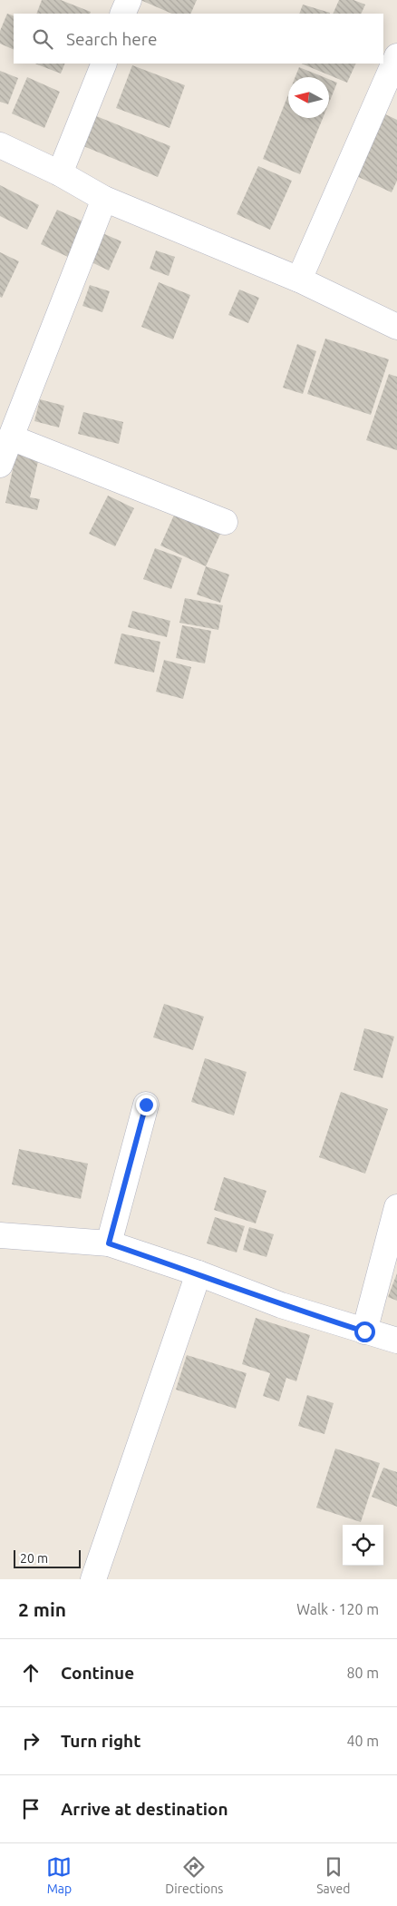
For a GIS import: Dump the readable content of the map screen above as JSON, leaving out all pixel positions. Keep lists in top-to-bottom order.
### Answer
{
  "scale_bar": "20 m",
  "north": "left",
  "page": {
    "search": "Search here",
    "scale": "20 m",
    "heading": ["2 min", "Walk · 120 m"],
    "list": [
      ["Continue", "80 m"],
      ["Turn right", "40 m"],
      "Arrive at destination"
    ],
    "nav": ["Map", "Directions", "Saved"]
  }
}
